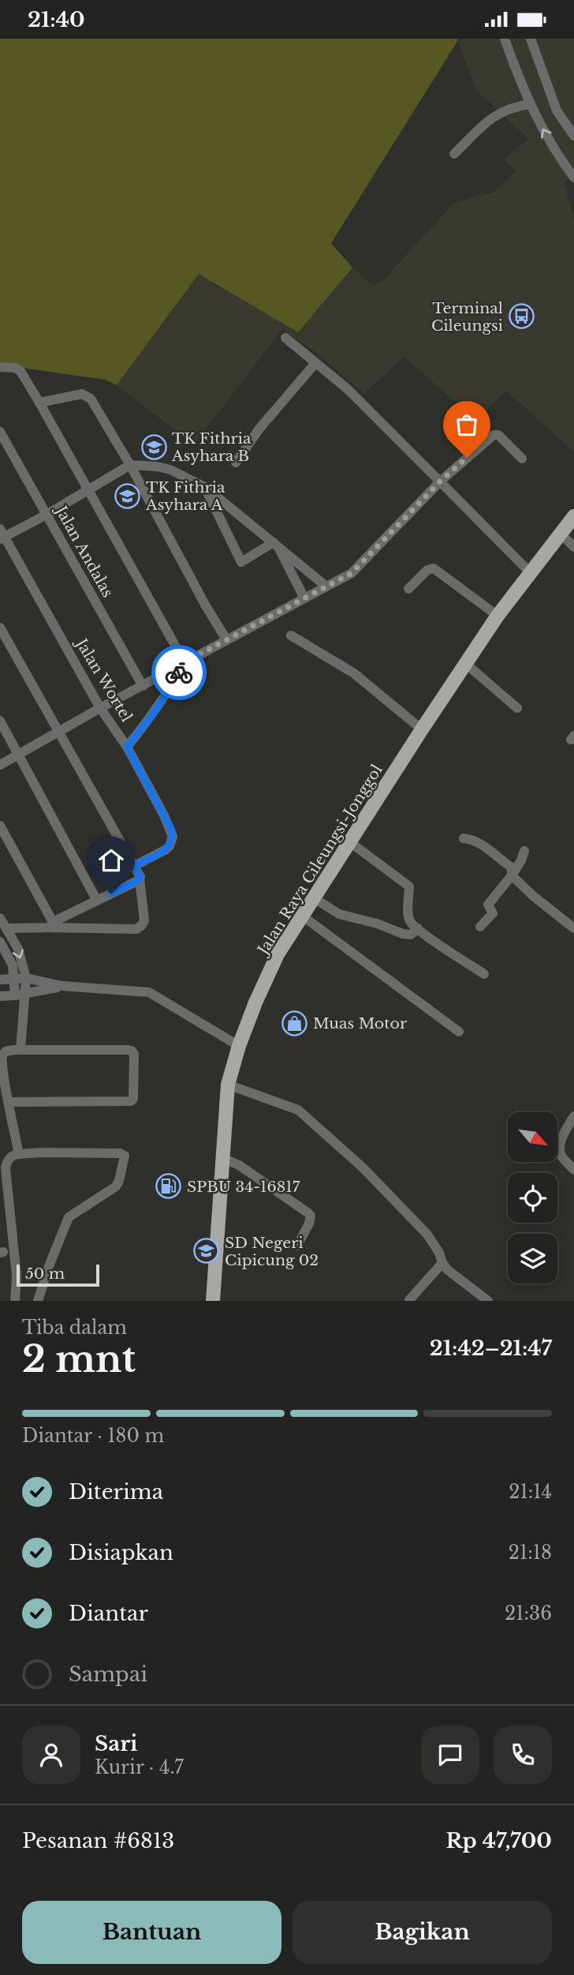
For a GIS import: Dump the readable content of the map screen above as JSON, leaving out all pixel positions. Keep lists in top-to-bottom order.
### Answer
{
  "streets": {
    "main road": ["Jalan Raya Cileungsi-Jonggol"],
    "street": ["Jalan Andalas", "Jalan Wortel"]
  },
  "places": {
    "bus stop": ["Terminal Cileungsi"],
    "school or university": ["TK Fithria Asyhara B", "TK Fithria Asyhara A", "SD Negeri Cipicung 02"],
    "shop": ["Muas Motor"],
    "fuel station": ["SPBU 34-16817"]
  },
  "scale_bar": "50 m",
  "north": "bottom right",
  "page": {
    "status": "21:40",
    "scale": "50 m",
    "heading": ["2 mnt", "Tiba dalam", "21:42–21:47"],
    "panel": [
      "Sari",
      "Kurir · 4.7",
      "Pesanan #6813",
      "Rp 47,700"
    ],
    "bar": "Diantar · 180 m",
    "list": [
      ["Diterima", "21:14"],
      ["Disiapkan", "21:18"],
      ["Diantar", "21:36"],
      "Sampai"
    ],
    "buttons": ["Bantuan", "Bagikan"]
  }
}
